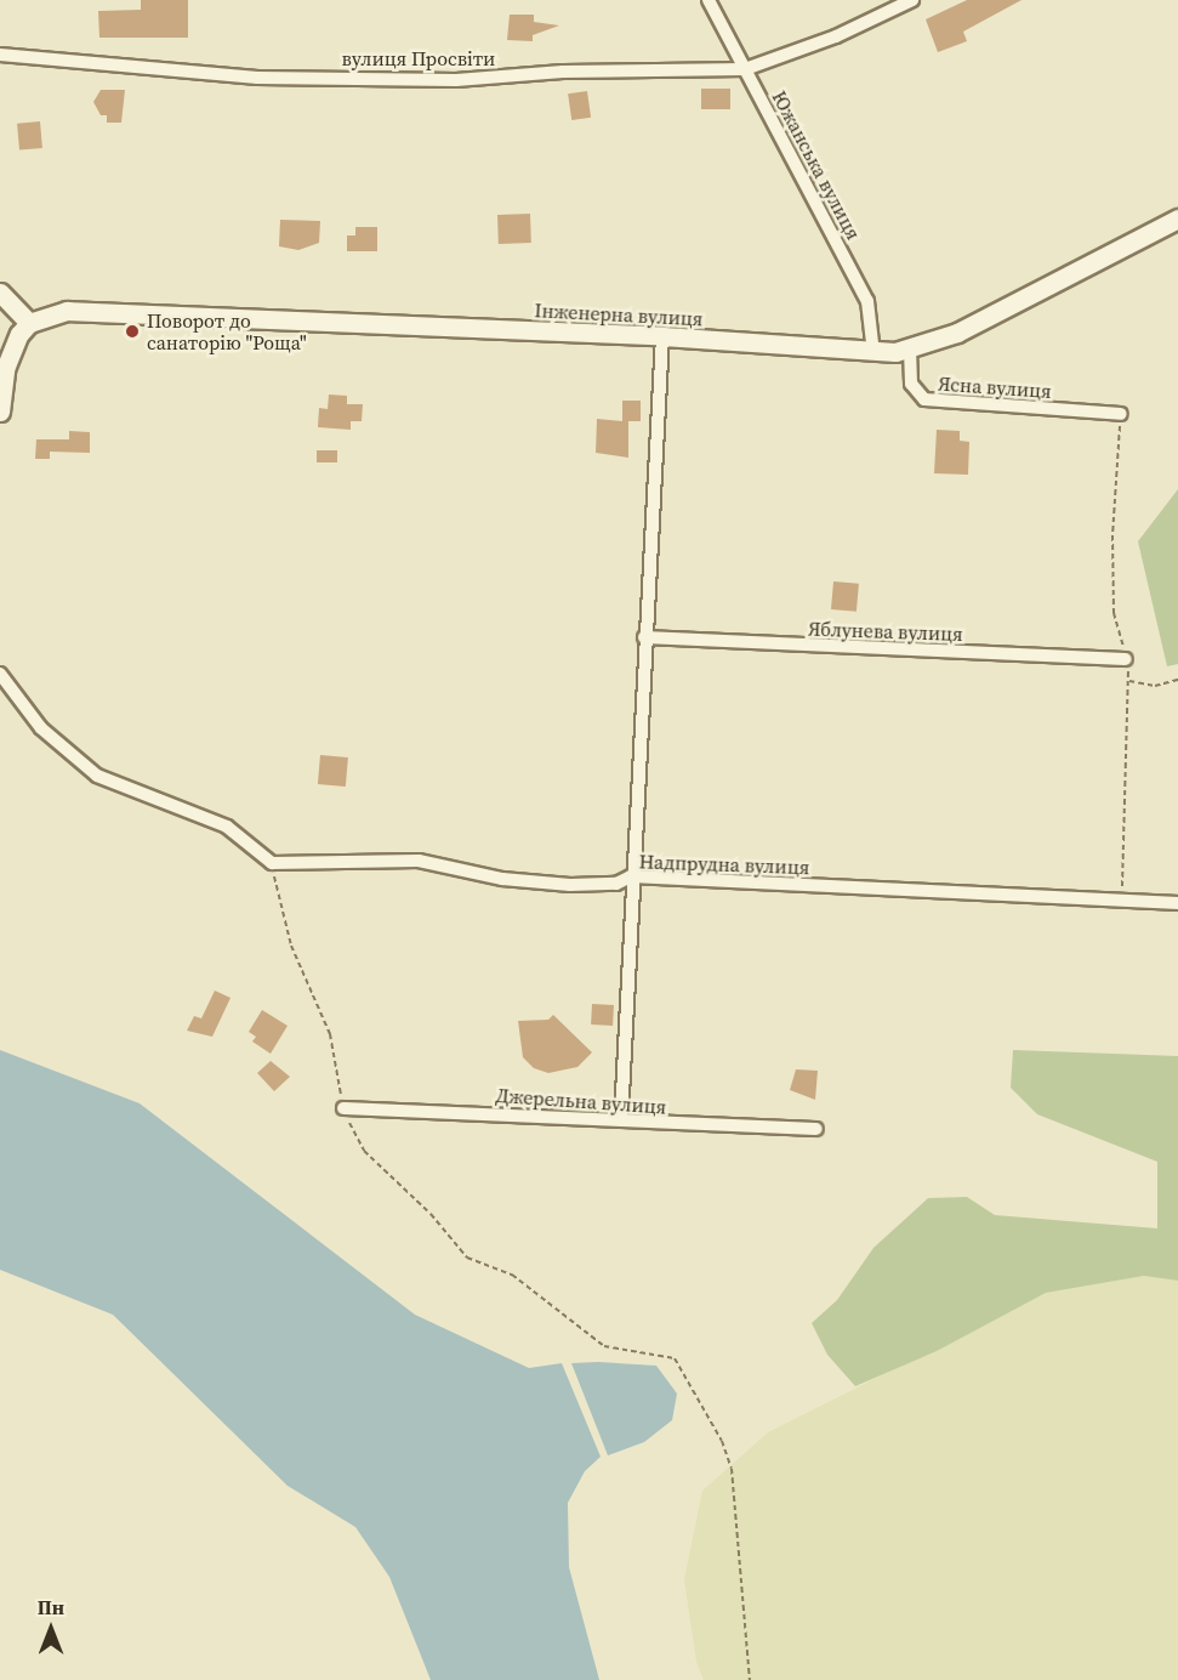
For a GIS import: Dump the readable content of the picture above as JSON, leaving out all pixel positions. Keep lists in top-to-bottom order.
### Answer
{
  "streets": {
    "street": [
      "вулиця Просвіти",
      "Южанська вулиця",
      "Інженерна вулиця",
      "Ясна вулиця",
      "Яблунева вулиця",
      "Надпрудна вулиця",
      "Джерельна вулиця"
    ]
  },
  "crossings": [
    ["вулиця Просвіти", "Южанська вулиця"],
    ["Южанська вулиця", "Інженерна вулиця"],
    ["Інженерна вулиця", "Ясна вулиця"]
  ],
  "places": ["Поворот до санаторію \"Роща\""],
  "north": "top"
}
